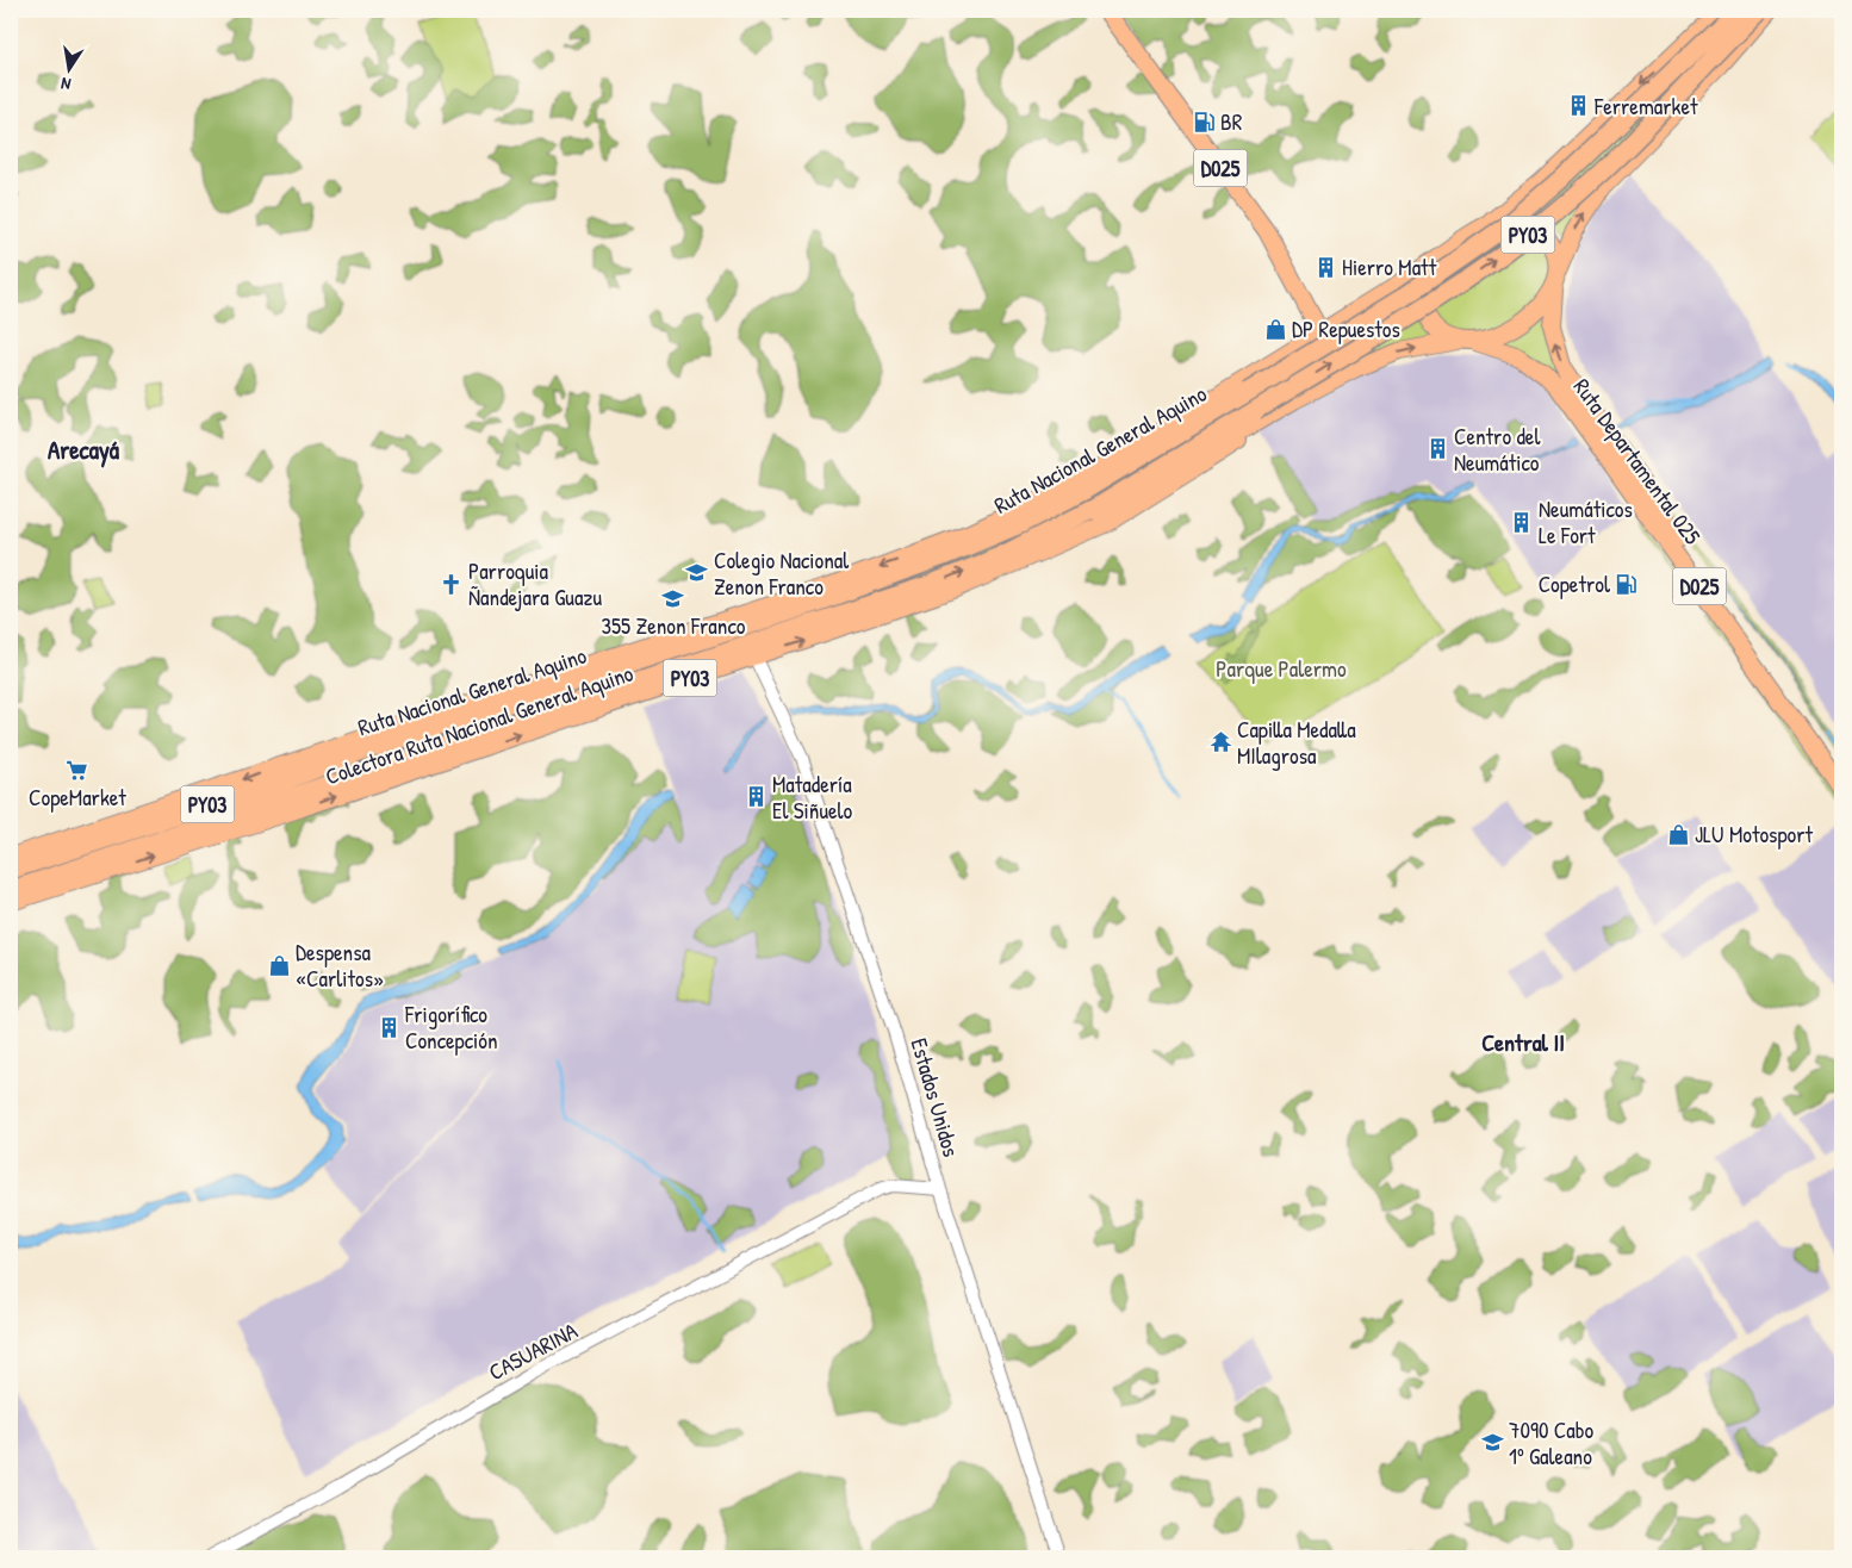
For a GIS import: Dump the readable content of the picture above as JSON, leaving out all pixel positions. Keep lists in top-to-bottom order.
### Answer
{
  "streets": {
    "highway": ["PY03", "Ruta Nacional General Aquino"],
    "main road": ["D025", "Ruta Departamental 025", "Colectora Ruta Nacional General Aquino"],
    "street": ["Estados Unidos", "CASUARINA"]
  },
  "crossings": [
    ["D025", "PY03"],
    ["D025", "Ruta Nacional General Aquino"],
    ["D025", "Ruta Departamental 025"],
    ["PY03", "Ruta Nacional General Aquino"],
    ["PY03", "Ruta Departamental 025"],
    ["Ruta Nacional General Aquino", "Ruta Departamental 025"],
    ["Ruta Nacional General Aquino", "Colectora Ruta Nacional General Aquino"],
    ["Colectora Ruta Nacional General Aquino", "Estados Unidos"],
    ["Estados Unidos", "CASUARINA"]
  ],
  "districts": ["Arecayá", "Central II"],
  "parks": ["Parque Palermo"],
  "places": {
    "building": [
      "Ferremarket",
      "Hierro Matt",
      "Centro del Neumático",
      "Neumáticos Le Fort",
      "Matadería El Siñuelo",
      "Frigorífico Concepción"
    ],
    "fuel station": ["BR", "Copetrol"],
    "shop": ["DP Repuestos", "JLU Motosport", "Despensa «Carlitos»"],
    "school or university": ["Colegio Nacional Zenon Franco", "355 Zenon Franco", "7090 Cabo 1º Galeano"],
    "church": ["Parroquia Ñandejara Guazu"],
    "temple": ["Capilla Medalla MIlagrosa"],
    "supermarket": ["CopeMarket"]
  },
  "north": "bottom"
}
